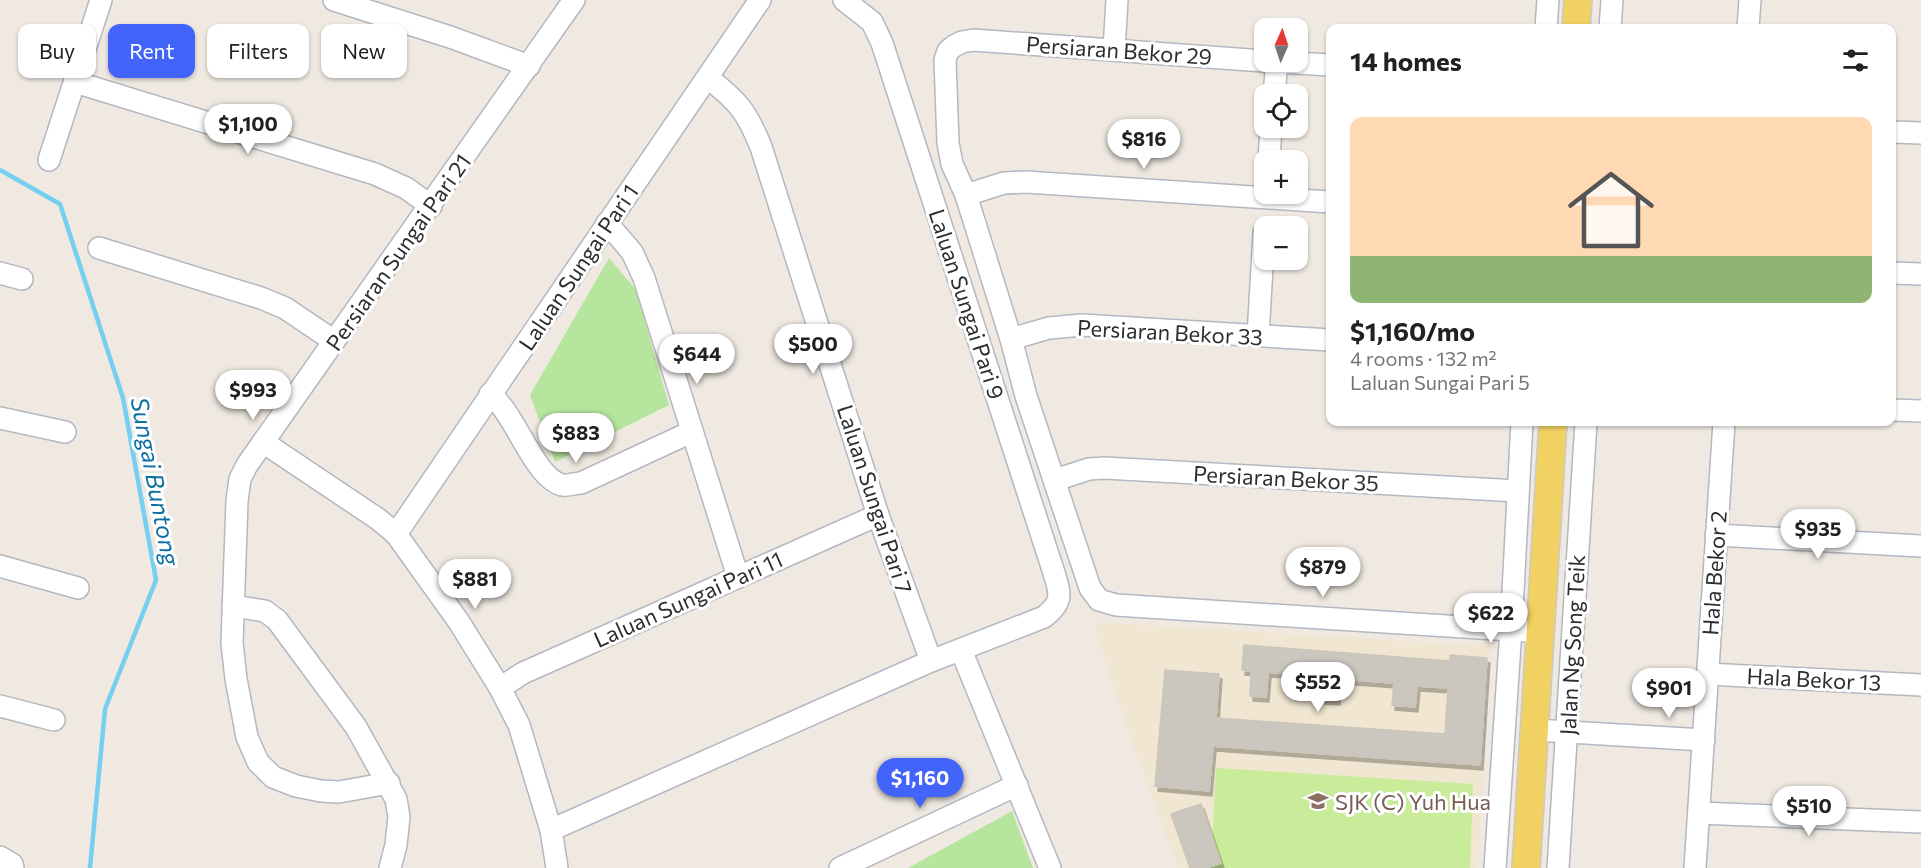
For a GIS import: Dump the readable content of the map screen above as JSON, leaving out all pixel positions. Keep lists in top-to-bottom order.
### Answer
{
  "streets": {
    "street": [
      "Persiaran Bekor 29",
      "Persiaran Sungai Pari 21",
      "Laluan Sungai Pari 1",
      "Laluan Sungai Pari 9",
      "Persiaran Bekor 33",
      "Persiaran Bekor 35",
      "Laluan Sungai Pari 7",
      "Hala Bekor 2",
      "Laluan Sungai Pari 11",
      "Jalan Ng Song Teik",
      "Hala Bekor 13"
    ]
  },
  "crossings": [
    ["Laluan Sungai Pari 1", "Laluan Sungai Pari 7"],
    ["Laluan Sungai Pari 7", "Laluan Sungai Pari 11"],
    ["Hala Bekor 2", "Hala Bekor 13"]
  ],
  "water": ["Sungai Buntong"],
  "places": {
    "school or university": ["SJK (C) Yuh Hua"]
  },
  "north": "top",
  "page": {
    "map_buttons": ["+", "−"],
    "chip": [
      "Buy",
      "Rent",
      "Filters",
      "New"
    ],
    "heading": "14 homes",
    "list": [
      {
        "name": "$1,160/mo",
        "note": "4 rooms · 132 m² · Laluan Sungai Pari 5"
      }
    ],
    "price": [
      "$1,100",
      "$816",
      "$500",
      "$644",
      "$993",
      "$883",
      "$935",
      "$879",
      "$881",
      "$622",
      "$552",
      "$901",
      "$1,160",
      "$510"
    ]
  }
}
